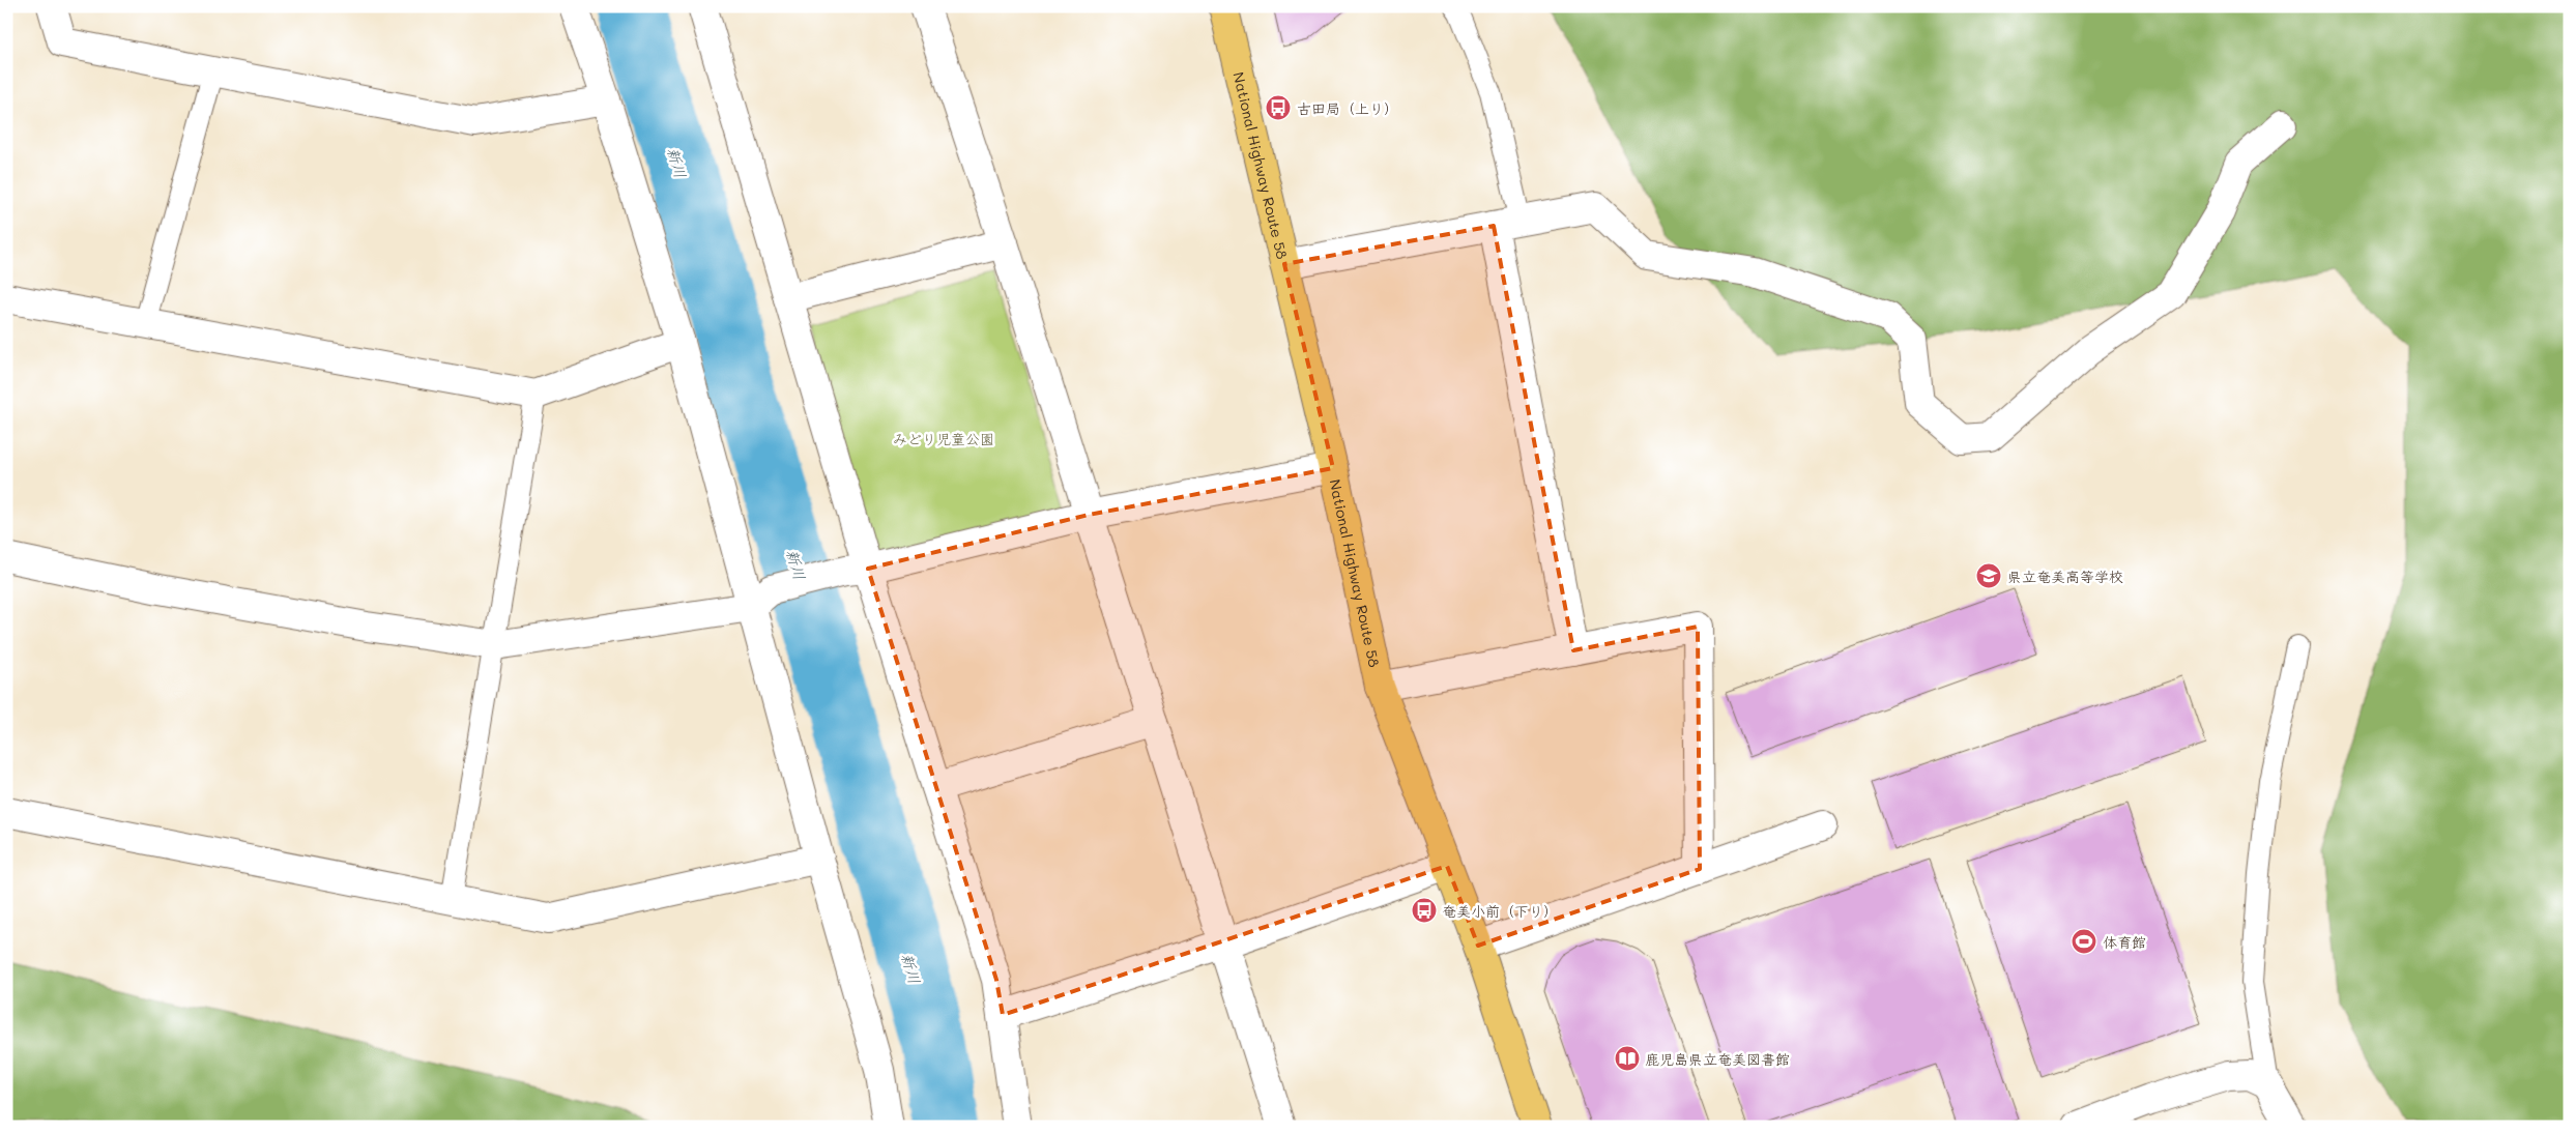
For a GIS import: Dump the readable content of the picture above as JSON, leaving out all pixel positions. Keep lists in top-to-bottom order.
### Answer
{
  "streets": {
    "highway": ["National Highway Route 58"]
  },
  "water": ["新川"],
  "parks": ["みどり児童公園"],
  "places": {
    "bus stop": ["古田局（上り）", "奄美小前（下り）"],
    "school or university": ["県立奄美高等学校"],
    "sports": ["体育館"],
    "library": ["鹿児島県立奄美図書館"]
  }
}
